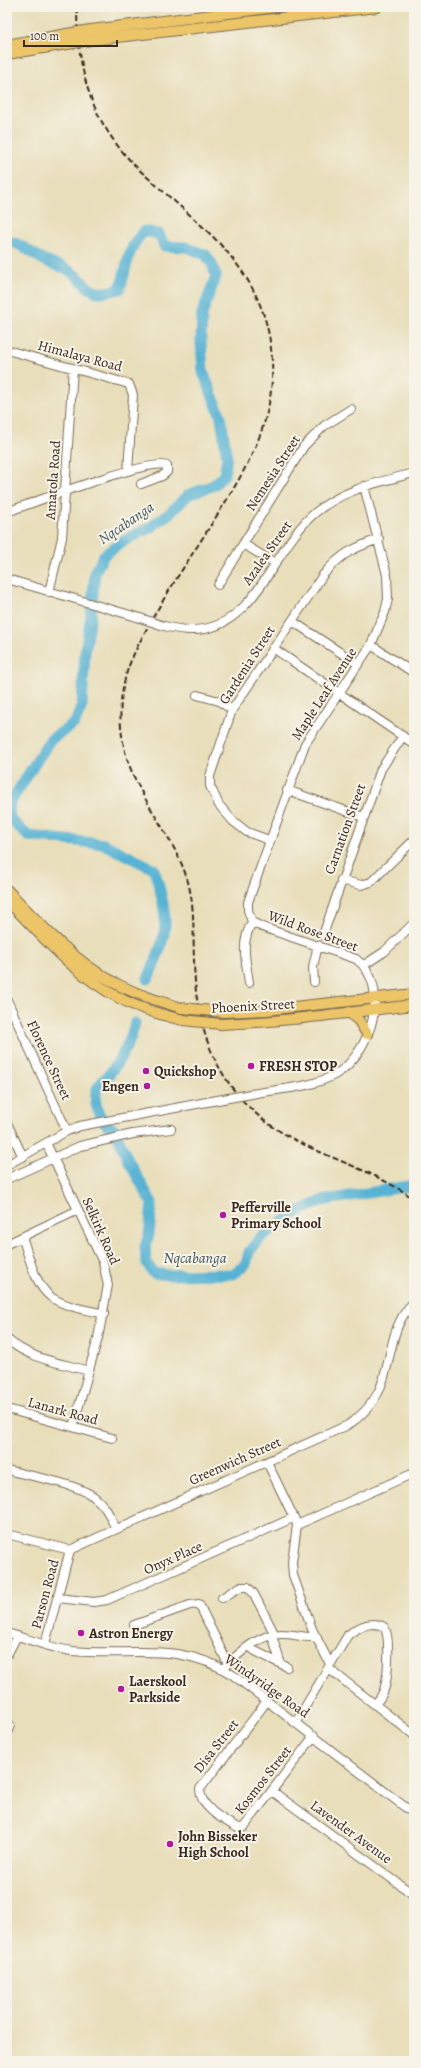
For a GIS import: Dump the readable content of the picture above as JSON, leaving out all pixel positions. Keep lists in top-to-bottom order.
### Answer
{
  "streets": {
    "main road": ["Phoenix Street"],
    "street": [
      "Himalaya Road",
      "Nemesia Street",
      "Amatola Road",
      "Azalea Street",
      "Gardenia Street",
      "Maple Leaf Avenue",
      "Carnation Street",
      "Wild Rose Street",
      "Florence Street",
      "Selkirk Road",
      "Lanark Road",
      "Greenwich Street",
      "Onyx Place",
      "Parson Road",
      "Windyridge Road",
      "Disa Street",
      "Kosmos Street",
      "Lavender Avenue"
    ]
  },
  "crossings": [
    ["Himalaya Road", "Amatola Road"],
    ["Amatola Road", "Azalea Street"],
    ["Azalea Street", "Maple Leaf Avenue"],
    ["Gardenia Street", "Maple Leaf Avenue"],
    ["Maple Leaf Avenue", "Wild Rose Street"],
    ["Wild Rose Street", "Phoenix Street"],
    ["Selkirk Road", "Lanark Road"],
    ["Greenwich Street", "Parson Road"],
    ["Onyx Place", "Parson Road"],
    ["Parson Road", "Windyridge Road"],
    ["Windyridge Road", "Disa Street"],
    ["Windyridge Road", "Kosmos Street"],
    ["Disa Street", "Kosmos Street"],
    ["Kosmos Street", "Lavender Avenue"]
  ],
  "water": ["Nqcabanga"],
  "places": [
    "FRESH STOP",
    "Quickshop",
    "Engen",
    "Pefferville Primary School",
    "Astron Energy",
    "Laerskool Parkside",
    "John Bisseker High School"
  ],
  "scale_bar": "100 m"
}
